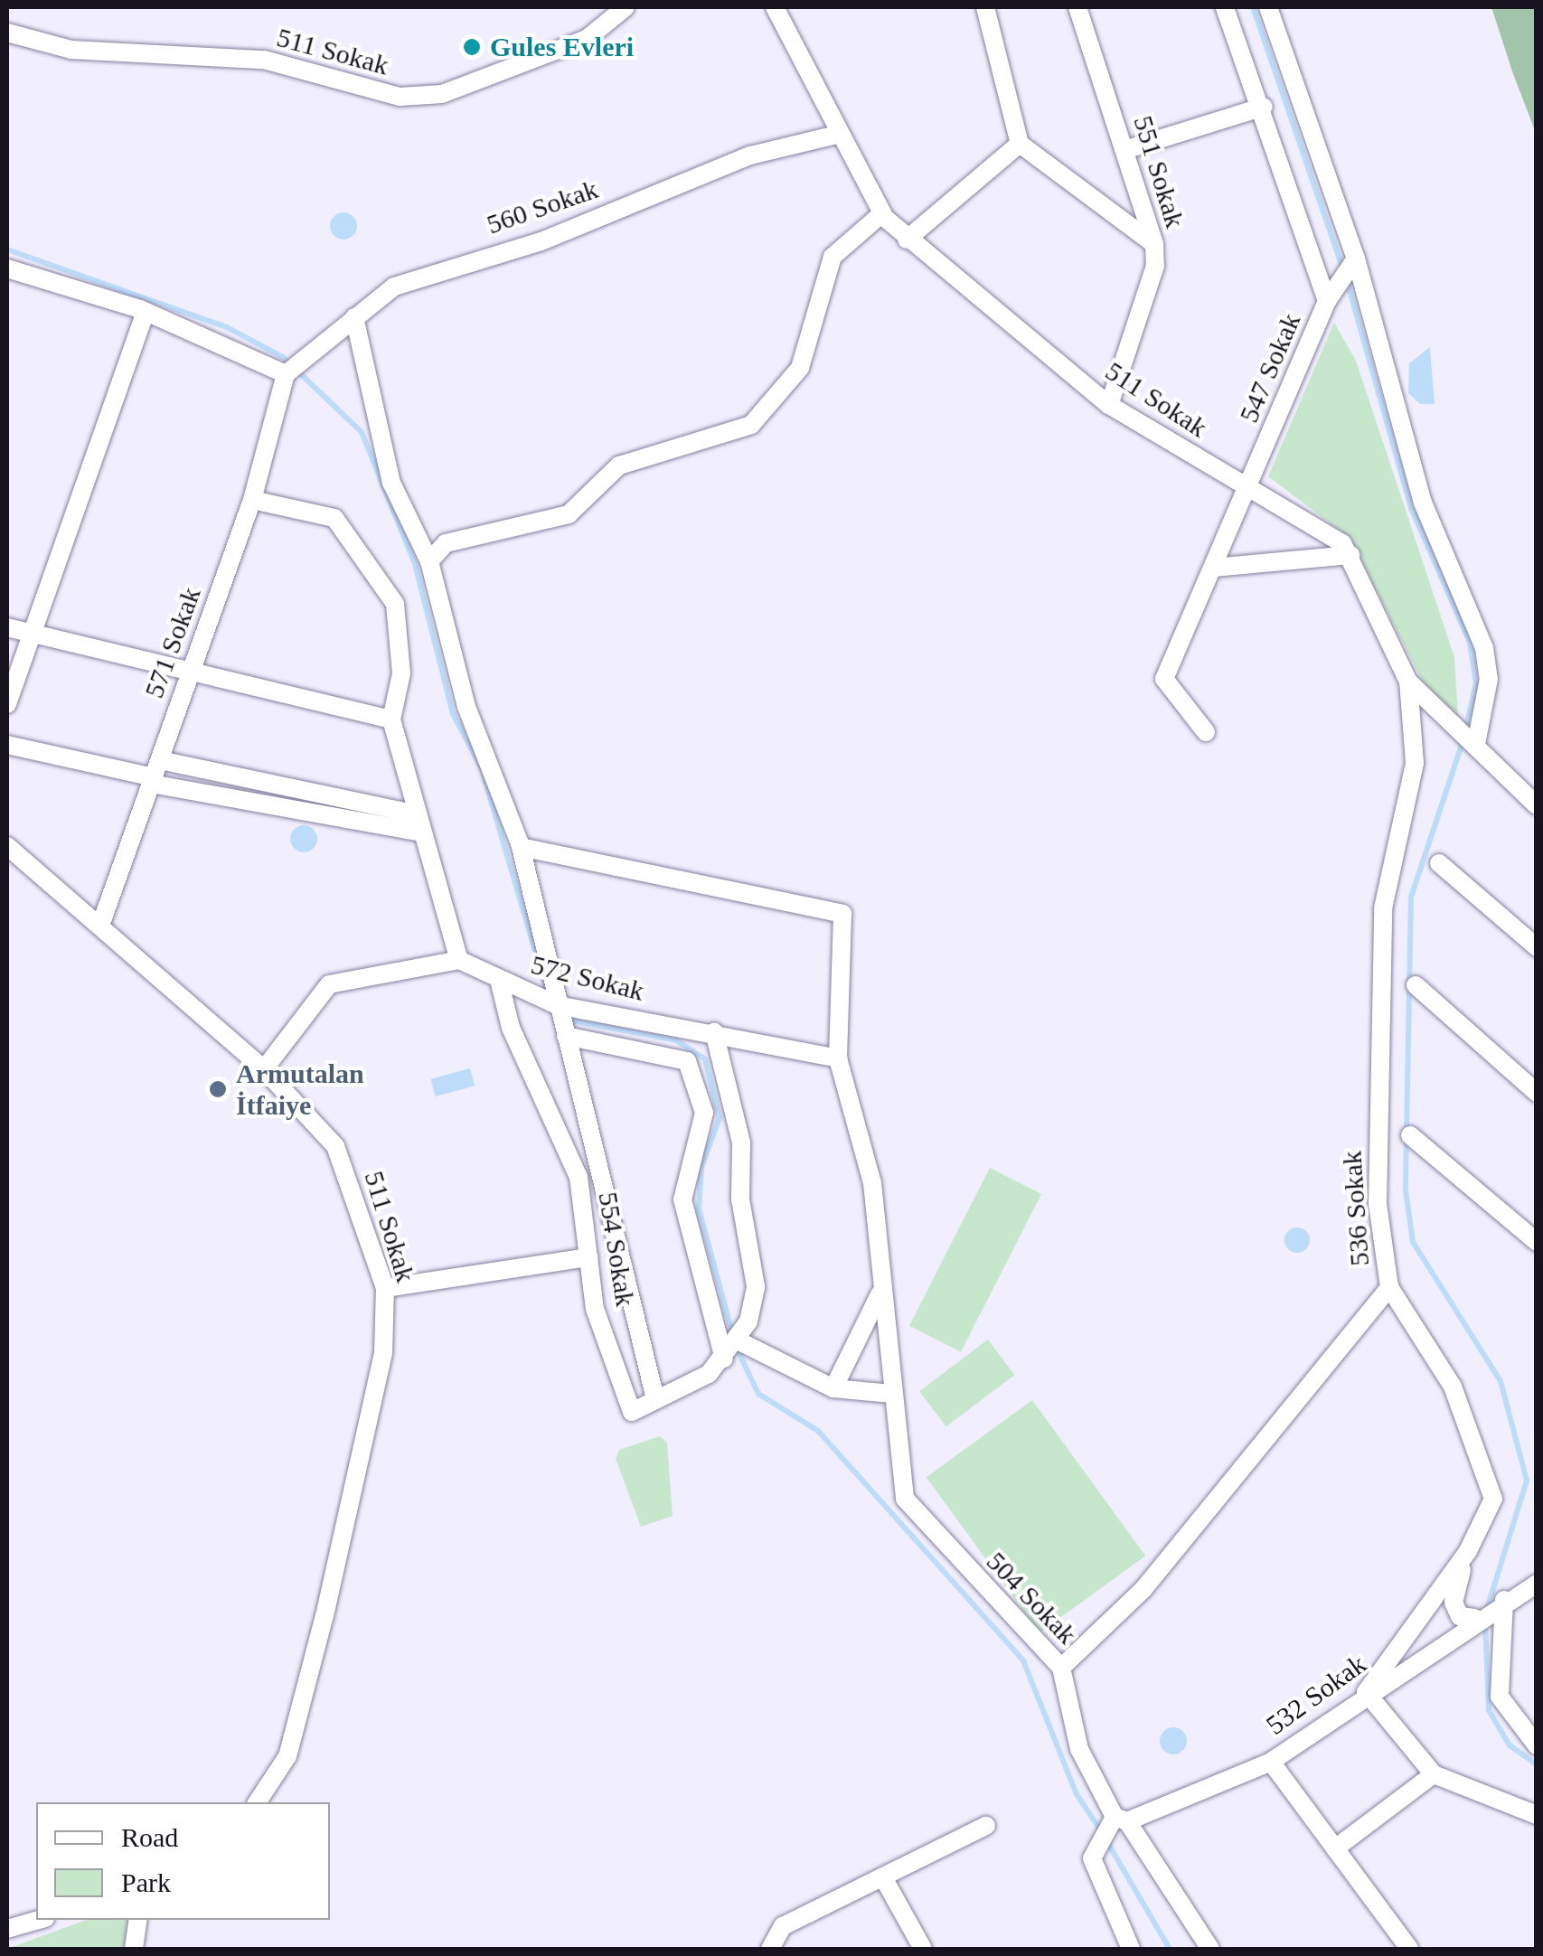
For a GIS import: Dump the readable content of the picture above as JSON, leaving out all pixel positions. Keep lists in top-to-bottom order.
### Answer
{
  "streets": {
    "street": [
      "511 Sokak",
      "551 Sokak",
      "560 Sokak",
      "547 Sokak",
      "571 Sokak",
      "572 Sokak",
      "536 Sokak",
      "554 Sokak",
      "504 Sokak",
      "532 Sokak"
    ]
  },
  "crossings": [
    ["511 Sokak", "551 Sokak"],
    ["511 Sokak", "560 Sokak"],
    ["511 Sokak", "547 Sokak"],
    ["511 Sokak", "571 Sokak"],
    ["511 Sokak", "536 Sokak"],
    ["560 Sokak", "571 Sokak"],
    ["572 Sokak", "554 Sokak"],
    ["536 Sokak", "504 Sokak"],
    ["504 Sokak", "532 Sokak"]
  ],
  "places": ["Gules Evleri", "Armutalan İtfaiye"],
  "legend": ["Road", "Park"]
}
